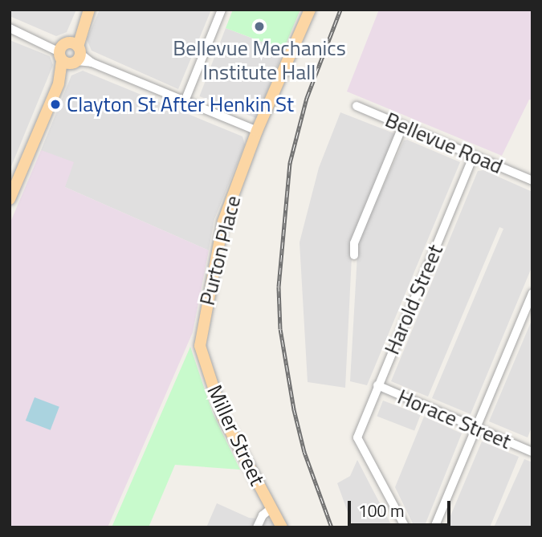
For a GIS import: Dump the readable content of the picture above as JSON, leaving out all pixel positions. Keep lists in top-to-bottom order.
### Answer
{
  "streets": {
    "main road": ["Purton Place", "Miller Street"],
    "street": ["Bellevue Road", "Harold Street", "Horace Street"]
  },
  "crossings": [
    ["Bellevue Road", "Harold Street"],
    ["Purton Place", "Miller Street"],
    ["Harold Street", "Horace Street"]
  ],
  "places": ["Bellevue Mechanics Institute Hall", "Clayton St After Henkin St"],
  "scale_bar": "100 m"
}
